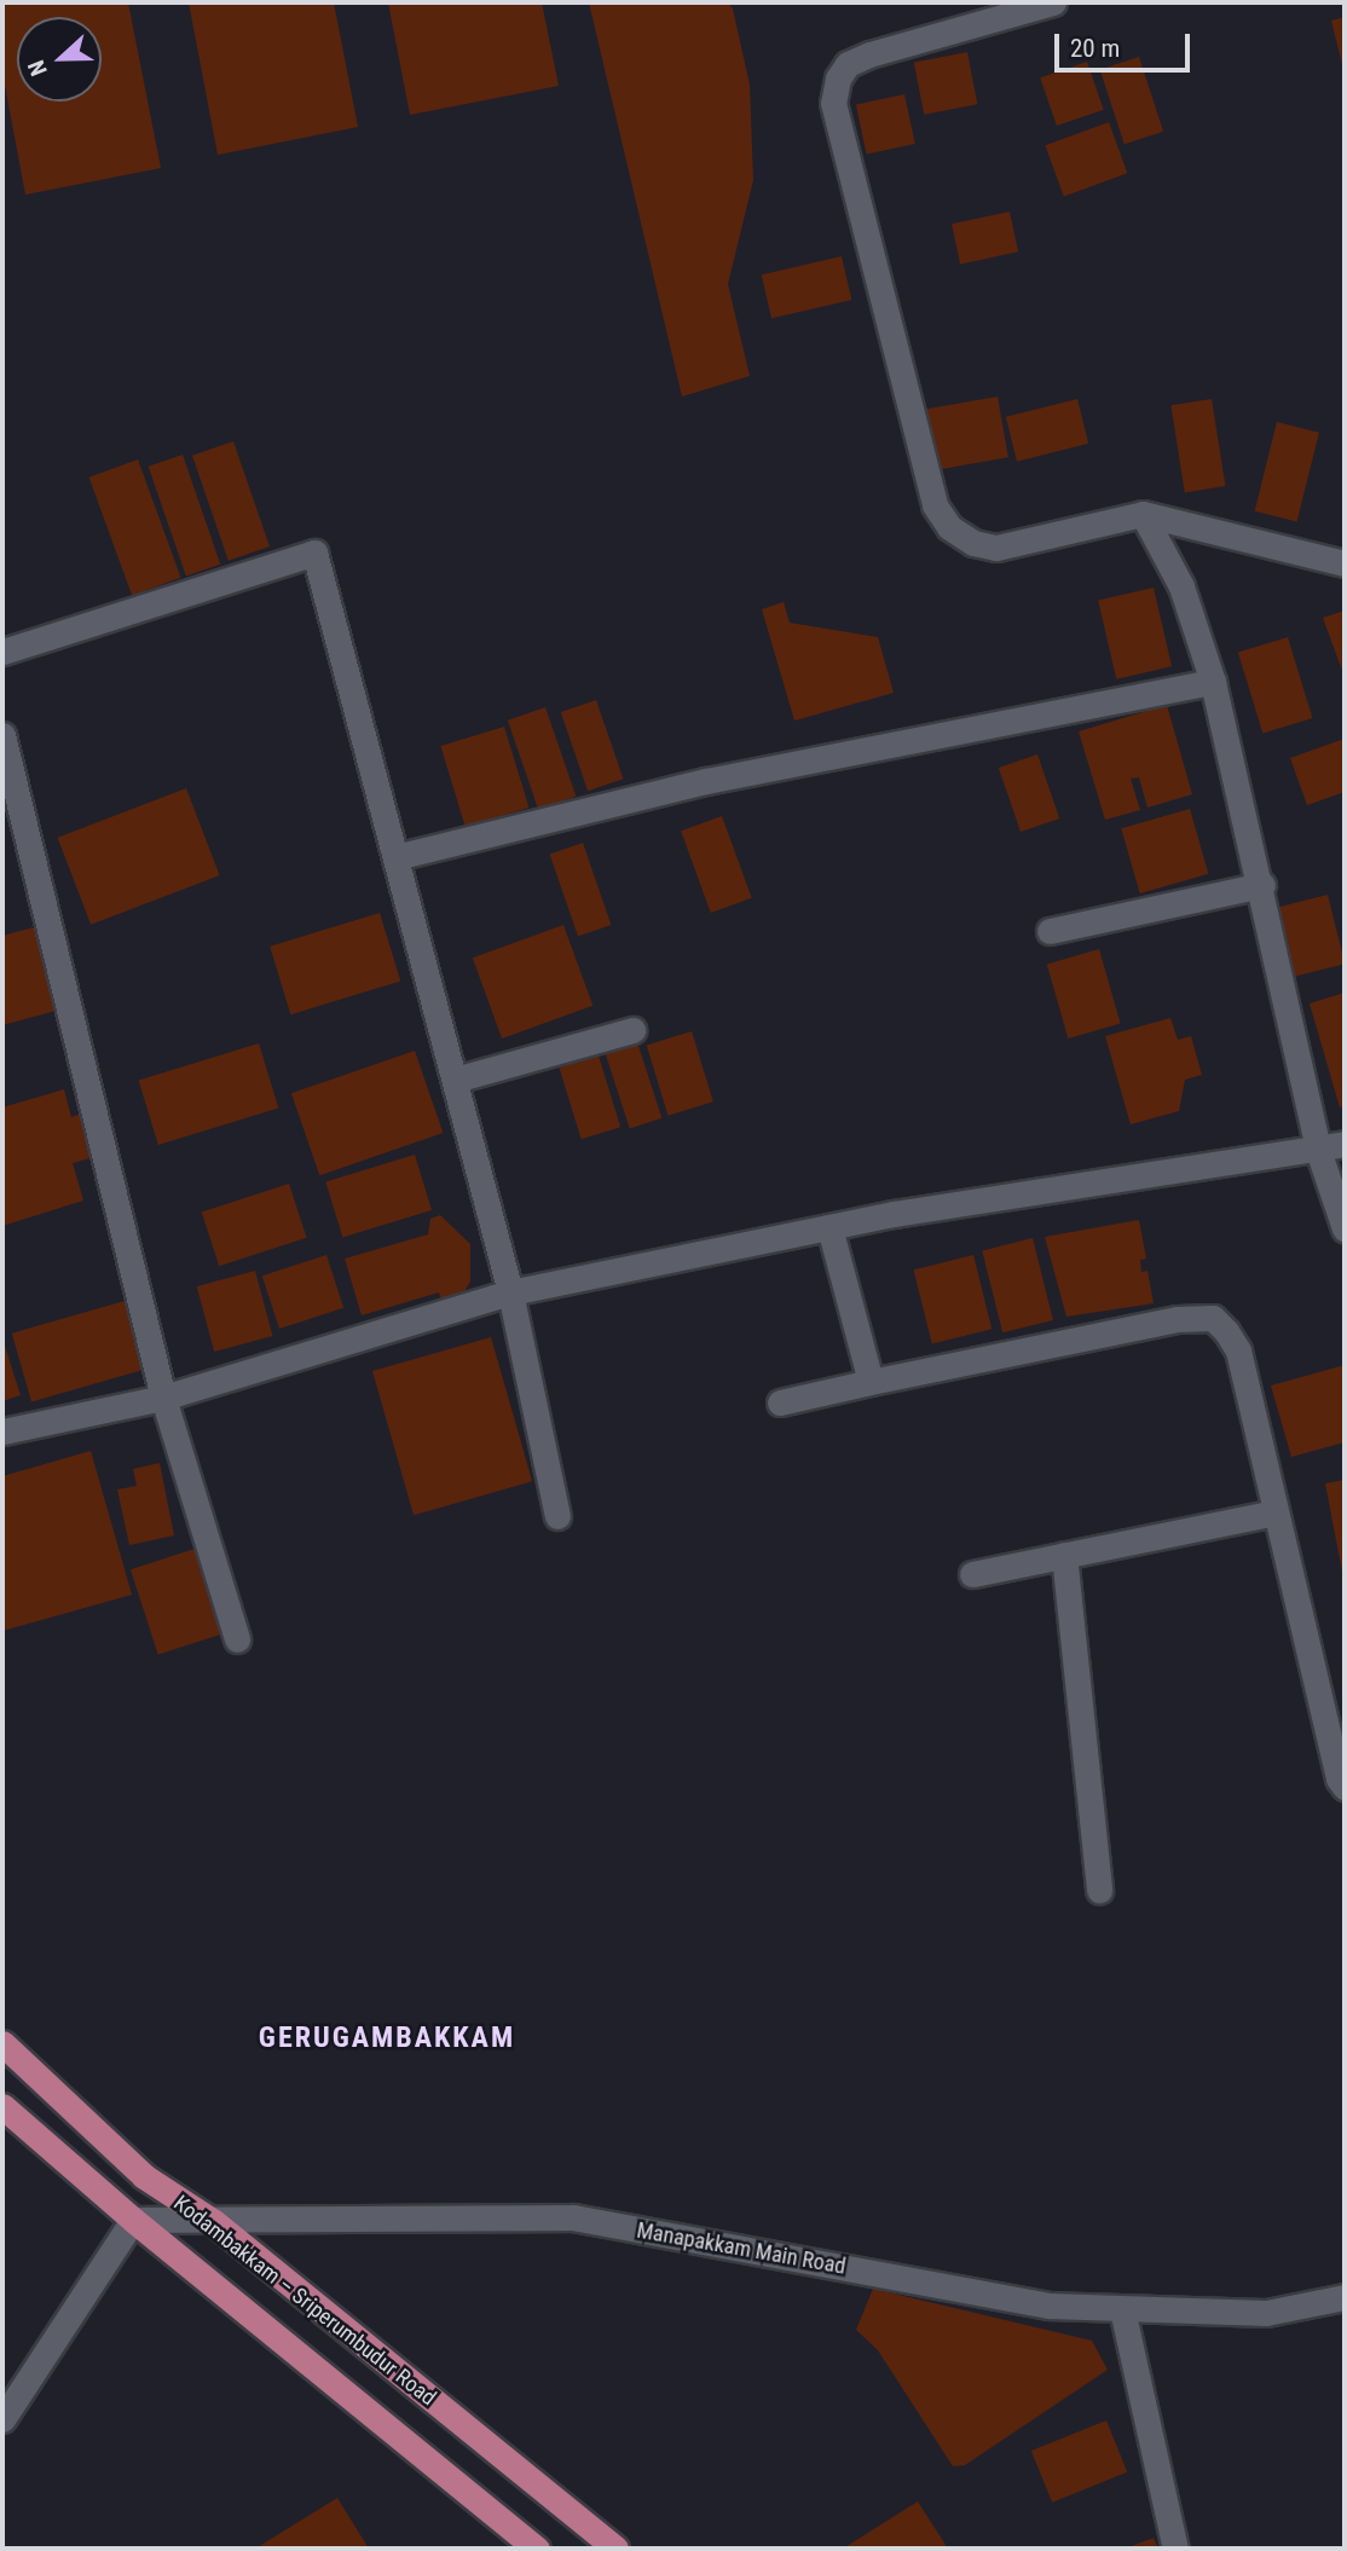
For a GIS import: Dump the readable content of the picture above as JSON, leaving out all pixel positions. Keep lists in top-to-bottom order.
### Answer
{
  "streets": {
    "main road": ["Kodambakkam – Sriperumbudur Road"],
    "street": ["Manapakkam Main Road"]
  },
  "crossings": [
    ["Manapakkam Main Road", "Kodambakkam – Sriperumbudur Road"]
  ],
  "districts": ["GERUGAMBAKKAM"],
  "scale_bar": "20 m",
  "north": "left"
}
